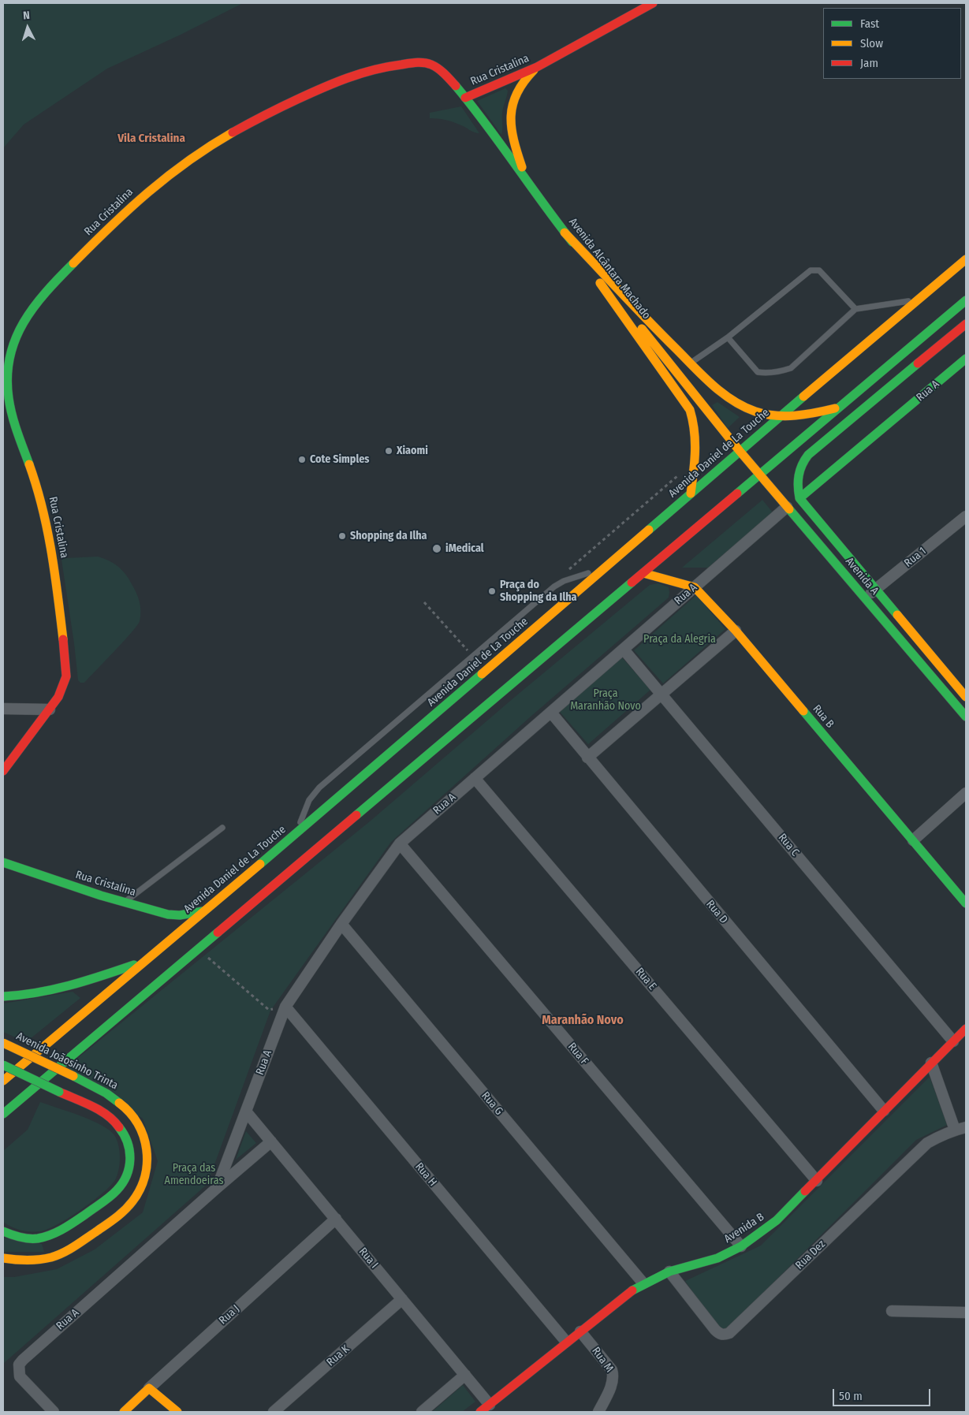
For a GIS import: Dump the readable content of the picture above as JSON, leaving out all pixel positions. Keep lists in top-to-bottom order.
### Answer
{
  "streets": {
    "main road": [
      "Rua Cristalina",
      "Avenida Alcântara Machado",
      "Rua A",
      "Avenida Daniel de La Touche",
      "Avenida A",
      "Rua B",
      "Avenida Joãosinho Trinta",
      "Avenida B",
      "Rua J"
    ],
    "street": [
      "Rua 1",
      "Rua C",
      "Rua D",
      "Rua E",
      "Rua F",
      "Rua G",
      "Rua H",
      "Rua Dez",
      "Rua I",
      "Rua K",
      "Rua M"
    ]
  },
  "crossings": [
    ["Rua Cristalina", "Avenida Alcântara Machado"],
    ["Rua Cristalina", "Avenida Daniel de La Touche"],
    ["Avenida Alcântara Machado", "Avenida Daniel de La Touche"],
    ["Avenida Alcântara Machado", "Avenida A"],
    ["Rua A", "Avenida A"],
    ["Rua A", "Rua B"],
    ["Rua A", "Rua C"],
    ["Rua A", "Rua D"],
    ["Rua A", "Rua E"],
    ["Rua A", "Rua F"],
    ["Rua A", "Rua G"],
    ["Rua A", "Rua H"],
    ["Rua A", "Rua I"],
    ["Avenida Daniel de La Touche", "Avenida A"],
    ["Rua 1", "Avenida A"],
    ["Rua C", "Avenida B"],
    ["Rua D", "Avenida B"],
    ["Rua E", "Avenida B"],
    ["Rua F", "Avenida B"],
    ["Rua G", "Avenida B"],
    ["Rua H", "Avenida B"],
    ["Avenida B", "Rua Dez"],
    ["Avenida B", "Rua I"],
    ["Avenida B", "Rua M"],
    ["Rua I", "Rua J"],
    ["Rua I", "Rua K"]
  ],
  "districts": ["Vila Cristalina", "Maranhão Novo"],
  "parks": ["Praça da Alegria", "Praça Maranhão Novo", "Praça das Amendoeiras"],
  "places": [
    "Xiaomi",
    "Cote Simples",
    "Shopping da Ilha",
    "iMedical",
    "Praça do Shopping da Ilha"
  ],
  "legend": ["Fast", "Slow", "Jam"],
  "scale_bar": "50 m",
  "north": "top"
}
